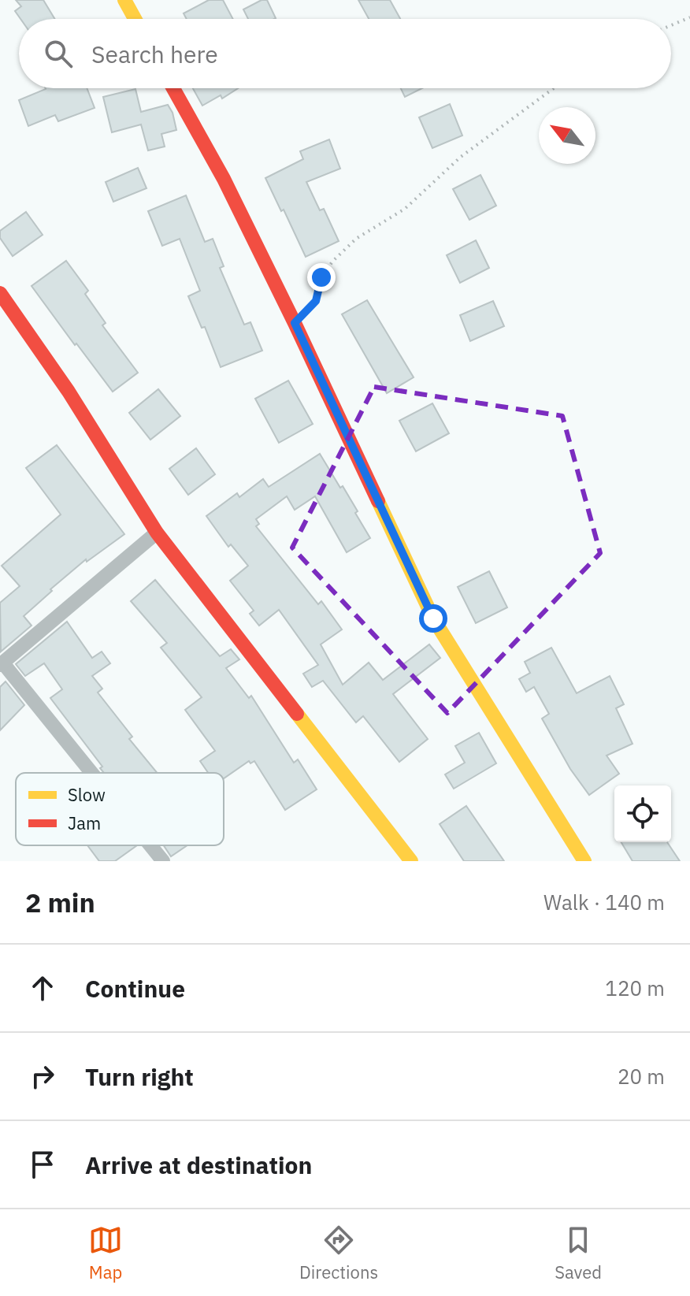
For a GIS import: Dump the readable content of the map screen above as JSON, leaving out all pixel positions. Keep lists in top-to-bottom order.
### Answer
{
  "legend": ["Slow", "Jam"],
  "north": "top left",
  "page": {
    "search": "Search here",
    "heading": ["2 min", "Walk · 140 m"],
    "list": [
      ["Continue", "120 m"],
      ["Turn right", "20 m"],
      "Arrive at destination"
    ],
    "nav": ["Map", "Directions", "Saved"]
  }
}
